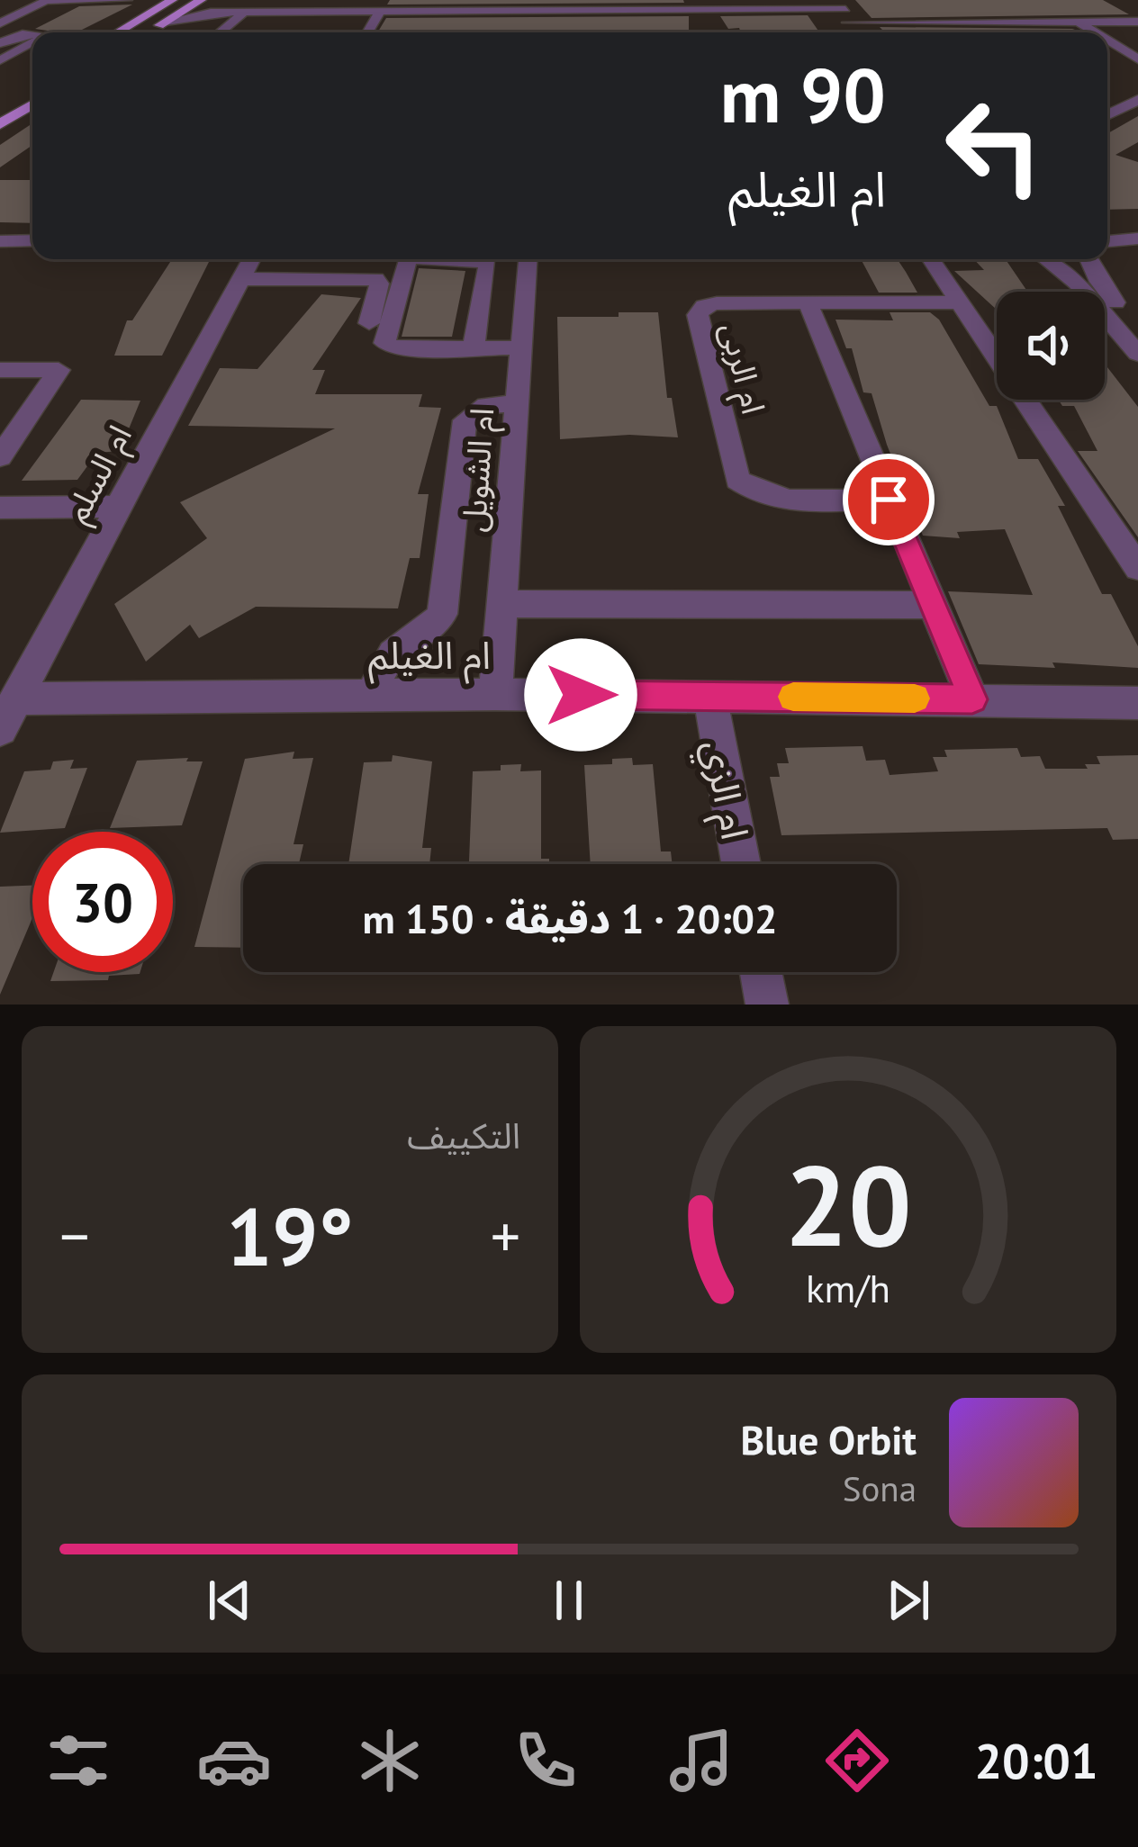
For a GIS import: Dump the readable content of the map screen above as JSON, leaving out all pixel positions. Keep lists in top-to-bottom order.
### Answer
{
  "streets": {
    "street": [
      "ام الربى",
      "ام الشويل",
      "ام السلم",
      "ام الغيلم",
      "ام الزي"
    ]
  },
  "crossings": [
    ["ام الشويل", "ام الغيلم"],
    ["ام السلم", "ام الغيلم"],
    ["ام الغيلم", "ام الزي"]
  ],
  "page": {
    "turn": ["90 m", "ام الغيلم"],
    "limit": "30",
    "trip": "20:02 · 1 دقيقة · 150 m",
    "tile": "التكييف",
    "heat": ["−", "19°", "+"],
    "song": ["Blue Orbit", "Sona"],
    "tabs": "20:01",
    "gauge": ["20", "km/h"]
  }
}
